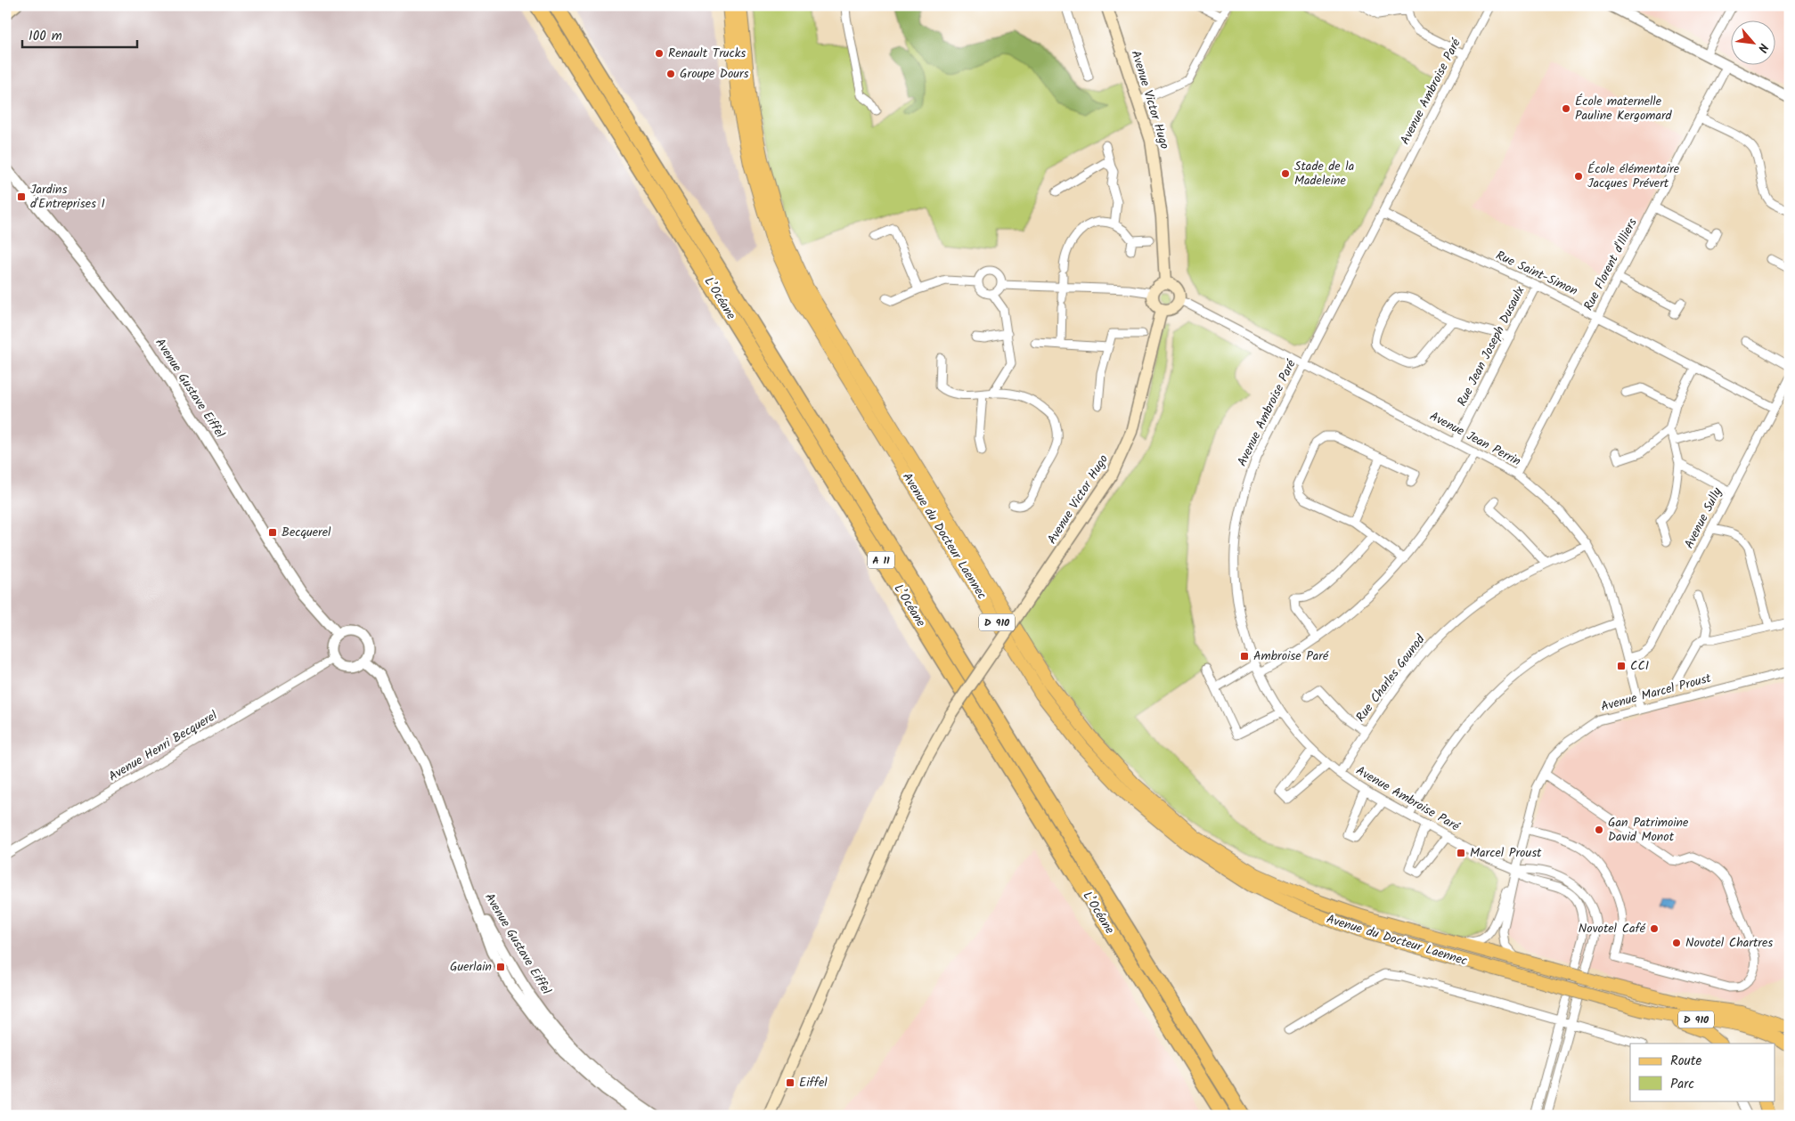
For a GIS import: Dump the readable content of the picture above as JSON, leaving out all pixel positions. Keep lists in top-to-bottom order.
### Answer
{
  "streets": {
    "highway": ["L’Océane", "A 11"],
    "main road": ["Avenue Victor Hugo", "Avenue du Docteur Laennec", "D 910"],
    "street": [
      "Avenue Ambroise Paré",
      "Rue Florent d'Illiers",
      "Rue Saint-Simon",
      "Rue Jean Joseph Dusaulx",
      "Avenue Gustave Eiffel",
      "Avenue Jean Perrin",
      "Avenue Sully",
      "Rue Charles Gounod",
      "Avenue Marcel Proust",
      "Avenue Henri Becquerel"
    ]
  },
  "crossings": [
    ["Avenue Ambroise Paré", "Rue Saint-Simon"],
    ["Avenue Ambroise Paré", "Avenue Jean Perrin"],
    ["Avenue Ambroise Paré", "Rue Charles Gounod"],
    ["Avenue Ambroise Paré", "Avenue Marcel Proust"],
    ["Avenue Victor Hugo", "Avenue Jean Perrin"],
    ["Rue Florent d'Illiers", "Rue Saint-Simon"],
    ["Rue Florent d'Illiers", "Avenue Jean Perrin"],
    ["Rue Saint-Simon", "Rue Jean Joseph Dusaulx"],
    ["Rue Saint-Simon", "Avenue Sully"],
    ["Rue Jean Joseph Dusaulx", "Avenue Jean Perrin"],
    ["Avenue Gustave Eiffel", "Avenue Henri Becquerel"],
    ["Avenue Jean Perrin", "Avenue Sully"],
    ["Avenue Jean Perrin", "Rue Charles Gounod"],
    ["Avenue Jean Perrin", "Avenue Marcel Proust"],
    ["Avenue du Docteur Laennec", "D 910"],
    ["Avenue du Docteur Laennec", "Avenue Marcel Proust"]
  ],
  "places": {
    "other": [
      "Renault Trucks",
      "Groupe Dours",
      "École maternelle Pauline Kergomard",
      "Stade de la Madeleine",
      "École élémentaire Jacques Prévert",
      "Gan Patrimoine David Monot",
      "Novotel Café",
      "Novotel Chartres"
    ],
    "transit": [
      "Jardins d'Entreprises 1",
      "Becquerel",
      "Ambroise Paré",
      "CCI",
      "Marcel Proust",
      "Guerlain",
      "Eiffel"
    ]
  },
  "legend": ["Route", "Parc"],
  "scale_bar": "100 m",
  "north": "bottom right"
}
